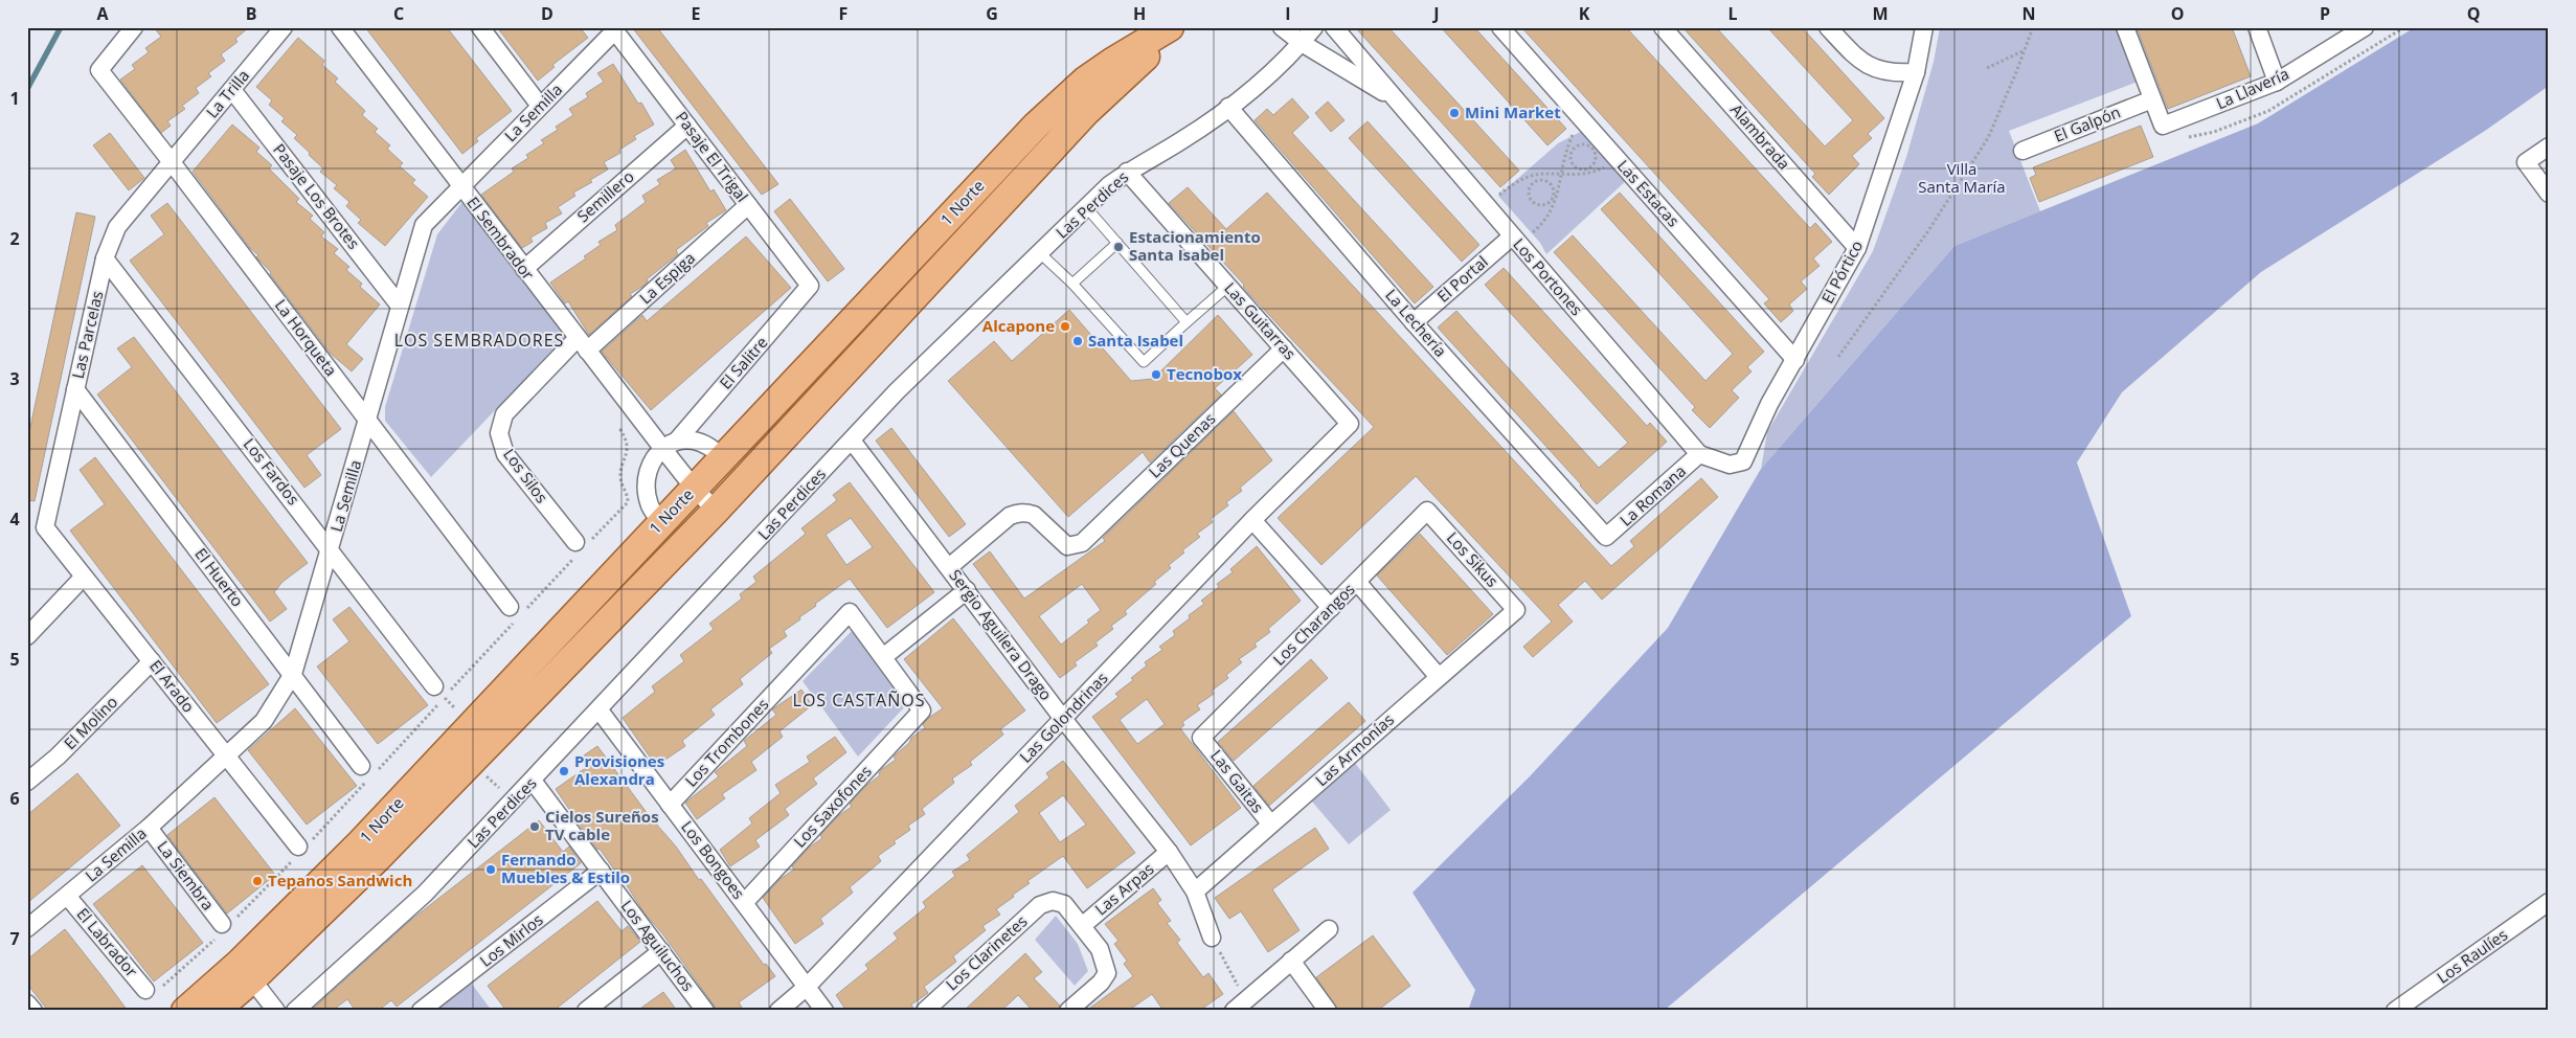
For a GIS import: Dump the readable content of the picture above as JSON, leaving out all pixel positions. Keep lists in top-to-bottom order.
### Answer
{
  "streets": {
    "main road": ["1 Norte"],
    "street": [
      "La Llavería",
      "La Trilla",
      "La Semilla",
      "El Galpón",
      "Alambrada",
      "Pasaje El Trigal",
      "Las Estacas",
      "Pasaje Los Brotes",
      "Semillero",
      "Las Perdices",
      "El Sembrador",
      "El Pórtico",
      "Los Portones",
      "La Espiga",
      "El Portal",
      "Las Guitarras",
      "La Lechería",
      "Las Parcelas",
      "La Horqueta",
      "El Salitre",
      "Las Quenas",
      "Los Fardos",
      "Los Silos",
      "La Romana",
      "Los Sikus",
      "El Huerto",
      "Los Charangos",
      "Sergio Aguilera Drago",
      "El Arado",
      "Las Golondrinas",
      "El Molino",
      "Los Trombones",
      "Las Armonías",
      "Las Gaitas",
      "Los Saxofones",
      "Los Bongoes",
      "La Siembra",
      "Las Arpas",
      "Los Mirlos",
      "El Labrador",
      "Los Aguiluchos",
      "Los Clarinetes",
      "Los Raulíes"
    ]
  },
  "crossings": [
    ["La Llavería", "El Galpón"],
    ["La Trilla", "Pasaje Los Brotes"],
    ["La Trilla", "Las Parcelas"],
    ["La Trilla", "La Horqueta"],
    ["La Semilla", "Pasaje El Trigal"],
    ["La Semilla", "Pasaje Los Brotes"],
    ["La Semilla", "El Sembrador"],
    ["La Semilla", "La Horqueta"],
    ["La Semilla", "Los Fardos"],
    ["La Semilla", "El Huerto"],
    ["La Semilla", "El Arado"],
    ["La Semilla", "La Siembra"],
    ["La Semilla", "El Labrador"],
    ["Alambrada", "El Pórtico"],
    ["Pasaje El Trigal", "Semillero"],
    ["Pasaje El Trigal", "La Espiga"],
    ["Pasaje El Trigal", "El Salitre"],
    ["Las Estacas", "El Pórtico"],
    ["Semillero", "El Sembrador"],
    ["1 Norte", "El Sembrador"],
    ["Las Perdices", "Los Portones"],
    ["Las Perdices", "Las Guitarras"],
    ["Las Perdices", "La Lechería"],
    ["Las Perdices", "Sergio Aguilera Drago"],
    ["Las Perdices", "Los Bongoes"],
    ["Las Perdices", "Los Aguiluchos"],
    ["El Sembrador", "La Espiga"],
    ["El Sembrador", "El Salitre"],
    ["El Sembrador", "Los Silos"],
    ["El Pórtico", "Los Portones"],
    ["El Pórtico", "La Romana"],
    ["Los Portones", "El Portal"],
    ["Los Portones", "La Romana"],
    ["La Espiga", "Los Silos"],
    ["El Portal", "La Lechería"],
    ["Las Guitarras", "Las Quenas"],
    ["Las Guitarras", "Las Golondrinas"],
    ["La Lechería", "La Romana"],
    ["Las Parcelas", "La Horqueta"],
    ["Las Parcelas", "Los Fardos"],
    ["Las Parcelas", "El Huerto"],
    ["Las Parcelas", "El Arado"],
    ["Las Quenas", "Sergio Aguilera Drago"],
    ["Los Sikus", "Los Charangos"],
    ["Los Sikus", "Las Armonías"],
    ["Los Charangos", "Las Gaitas"],
    ["Sergio Aguilera Drago", "Las Golondrinas"],
    ["Sergio Aguilera Drago", "Las Armonías"],
    ["Sergio Aguilera Drago", "Las Arpas"],
    ["El Arado", "El Molino"],
    ["Las Golondrinas", "Los Bongoes"],
    ["Los Trombones", "Los Saxofones"],
    ["Los Trombones", "Los Bongoes"],
    ["Las Armonías", "Las Gaitas"],
    ["Los Saxofones", "Los Bongoes"],
    ["Las Arpas", "Los Clarinetes"],
    ["Los Mirlos", "Los Aguiluchos"]
  ],
  "districts": ["LOS SEMBRADORES", "LOS CASTAÑOS"],
  "parks": ["Villa Santa María"],
  "places": [
    "Mini Market",
    "Estacionamiento Santa Isabel",
    "Alcapone",
    "Santa Isabel",
    "Tecnobox",
    "Provisiones Alexandra",
    "Cielos Sureños TV cable",
    "Fernando Muebles & Estilo",
    "Tepanos Sandwich"
  ],
  "grid": {
    "columns": [
      "A",
      "B",
      "C",
      "D",
      "E",
      "F",
      "G",
      "H",
      "I",
      "J",
      "K",
      "L",
      "M",
      "N",
      "O",
      "P",
      "Q"
    ],
    "rows": [
      "1",
      "2",
      "3",
      "4",
      "5",
      "6",
      "7"
    ]
  }
}
